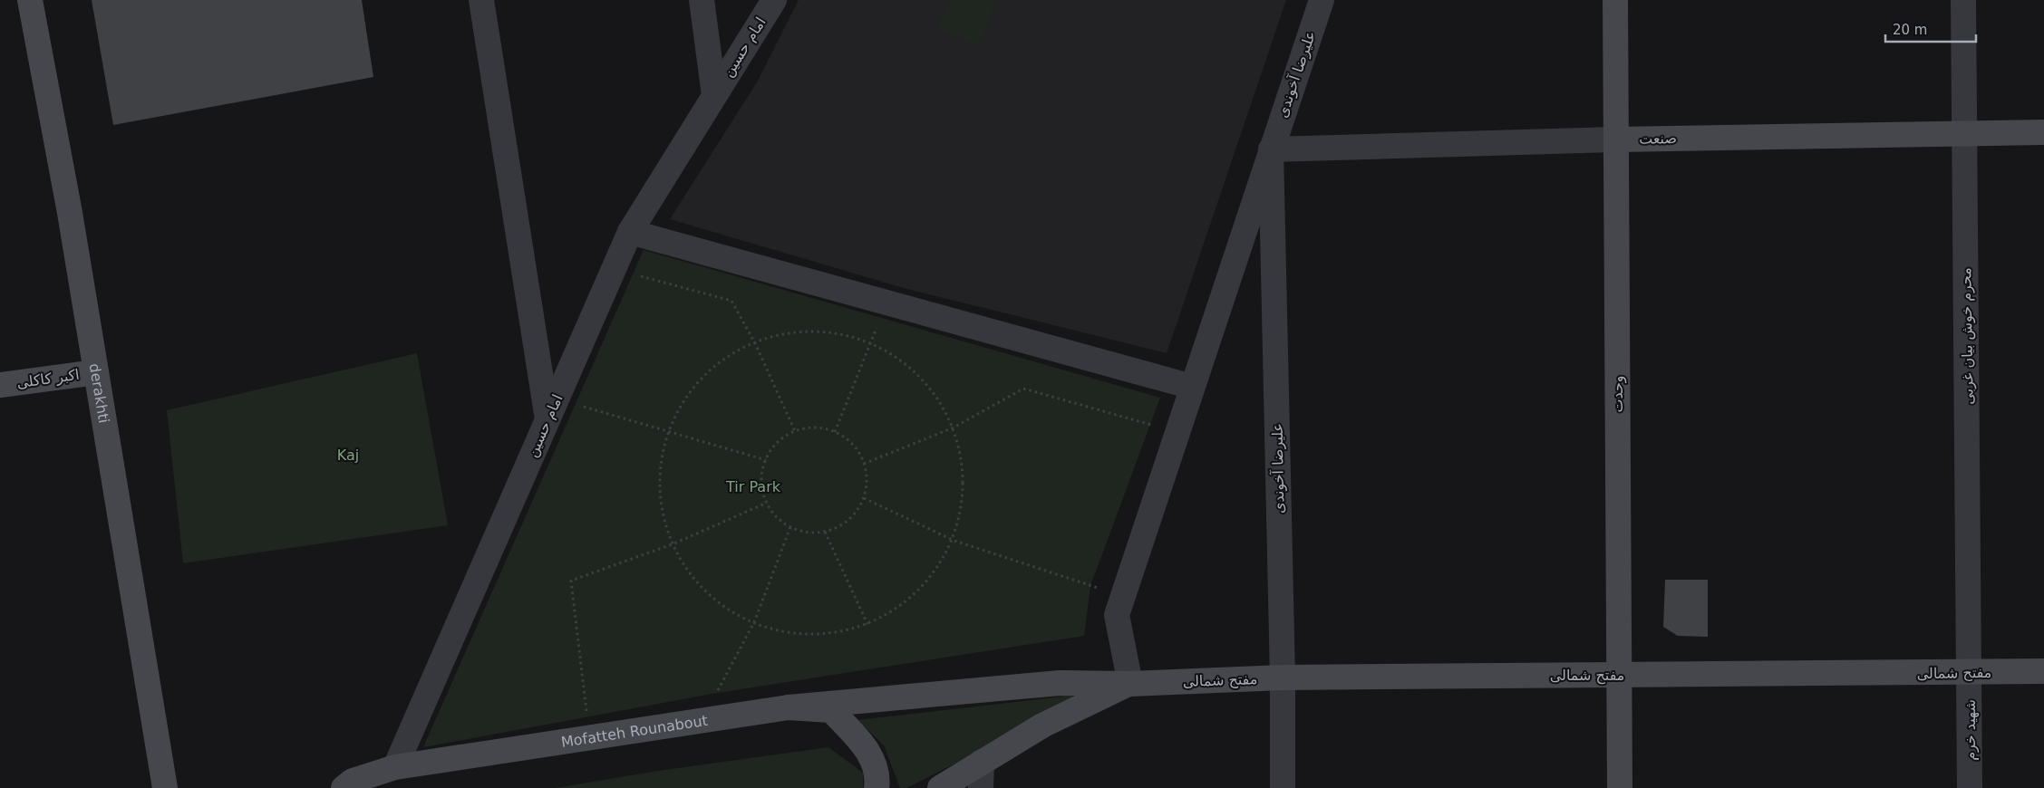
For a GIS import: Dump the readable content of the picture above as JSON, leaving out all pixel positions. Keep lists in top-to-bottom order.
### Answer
{
  "streets": {
    "street": [
      "امام حسین",
      "علیرضا آخوندی",
      "صنعت",
      "محرم خوش بیان غربی",
      "اکبر کاکلی",
      "derakhti",
      "وحدت",
      "مفتح شمالی",
      "شهید خرم",
      "Mofatteh Rounabout"
    ]
  },
  "crossings": [
    ["امام حسین", "Mofatteh Rounabout"],
    ["علیرضا آخوندی", "صنعت"],
    ["علیرضا آخوندی", "مفتح شمالی"],
    ["صنعت", "محرم خوش بیان غربی"],
    ["صنعت", "وحدت"],
    ["محرم خوش بیان غربی", "مفتح شمالی"],
    ["محرم خوش بیان غربی", "شهید خرم"],
    ["اکبر کاکلی", "derakhti"],
    ["وحدت", "مفتح شمالی"],
    ["مفتح شمالی", "شهید خرم"],
    ["مفتح شمالی", "Mofatteh Rounabout"]
  ],
  "parks": ["Kaj", "Tir Park"],
  "scale_bar": "20 m"
}
